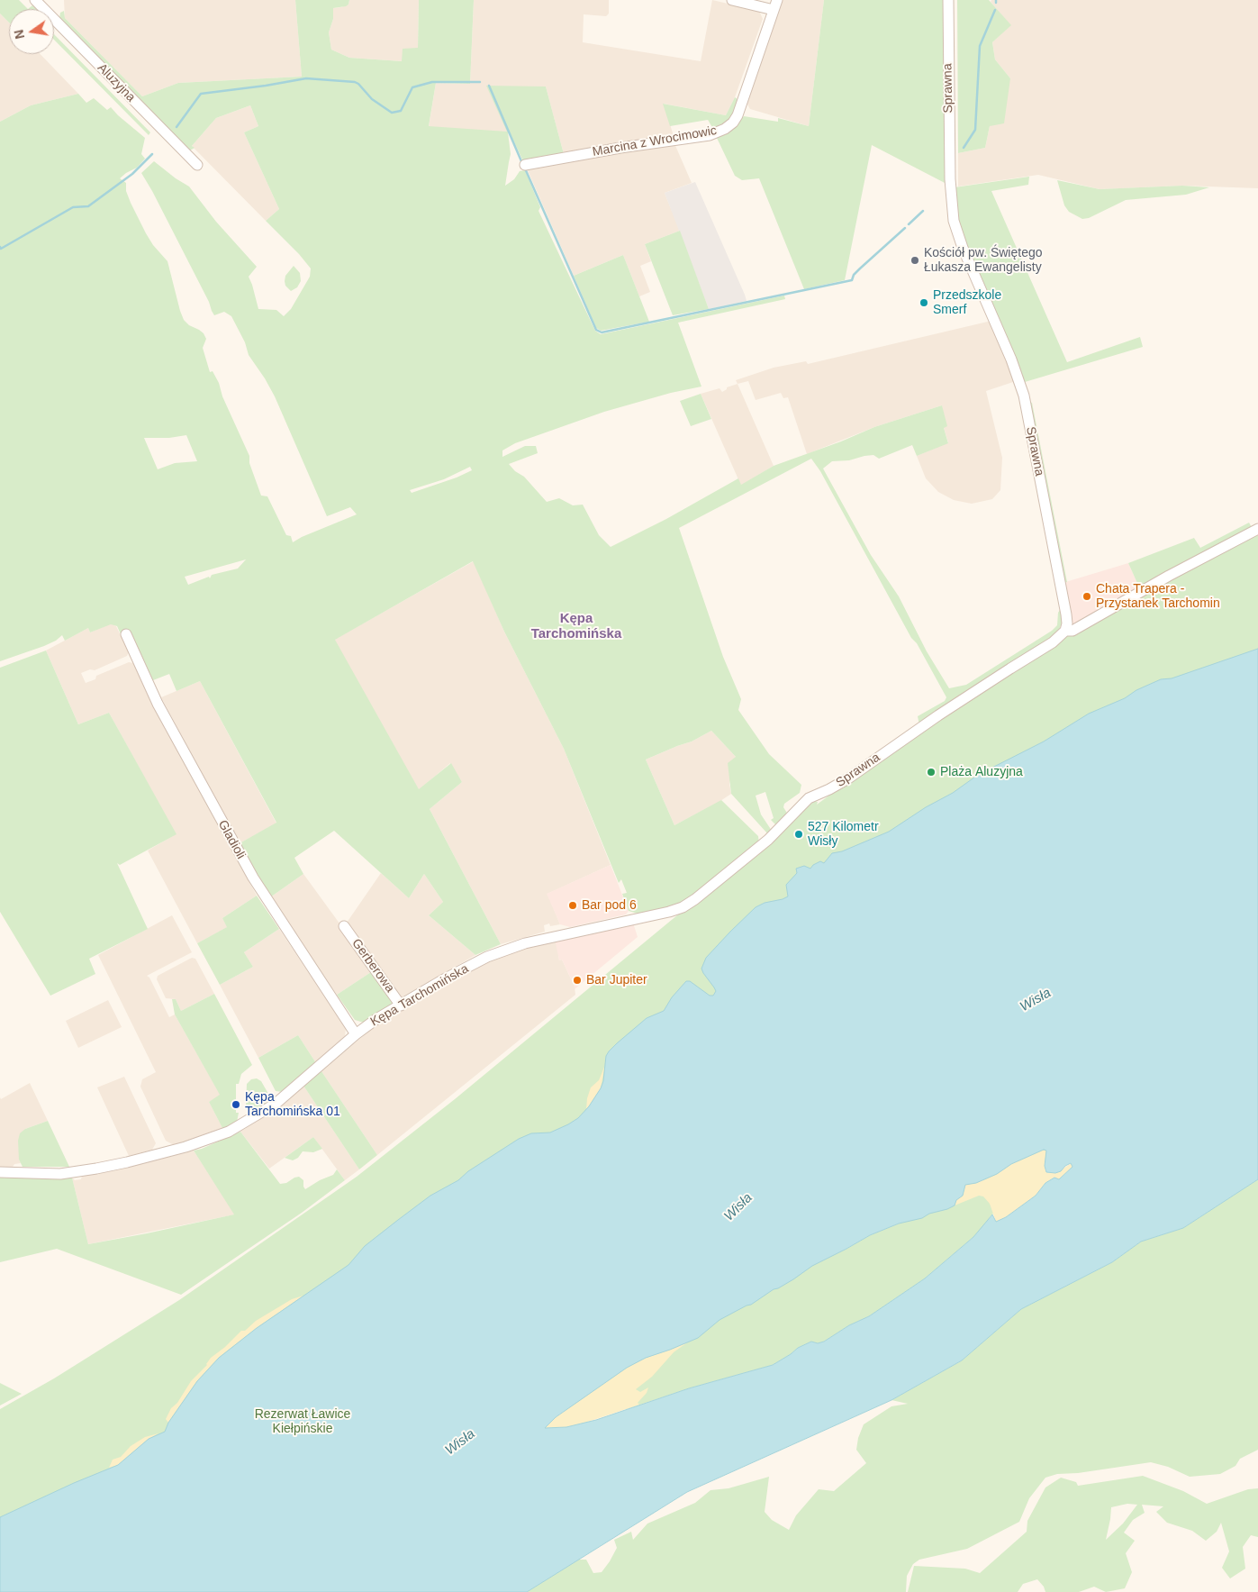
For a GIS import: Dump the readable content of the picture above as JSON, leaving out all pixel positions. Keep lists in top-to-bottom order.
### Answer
{
  "streets": {
    "street": [
      "Aluzyjna",
      "Sprawna",
      "Marcina z Wrocimowic",
      "Gladioli",
      "Gerberowa",
      "Kępa Tarchomińska"
    ]
  },
  "crossings": [
    ["Sprawna", "Kępa Tarchomińska"],
    ["Gladioli", "Kępa Tarchomińska"],
    ["Gerberowa", "Kępa Tarchomińska"]
  ],
  "districts": ["Kępa Tarchomińska"],
  "water": ["Wisła"],
  "parks": ["Rezerwat Ławice Kiełpińskie"],
  "places": [
    "Kościół pw. Świętego Łukasza Ewangelisty",
    "Przedszkole Smerf",
    "Chata Trapera - Przystanek Tarchomin",
    "Plaża Aluzyjna",
    "527 Kilometr Wisły",
    "Bar pod 6",
    "Bar Jupiter",
    "Kępa Tarchomińska 01"
  ],
  "north": "left"
}
